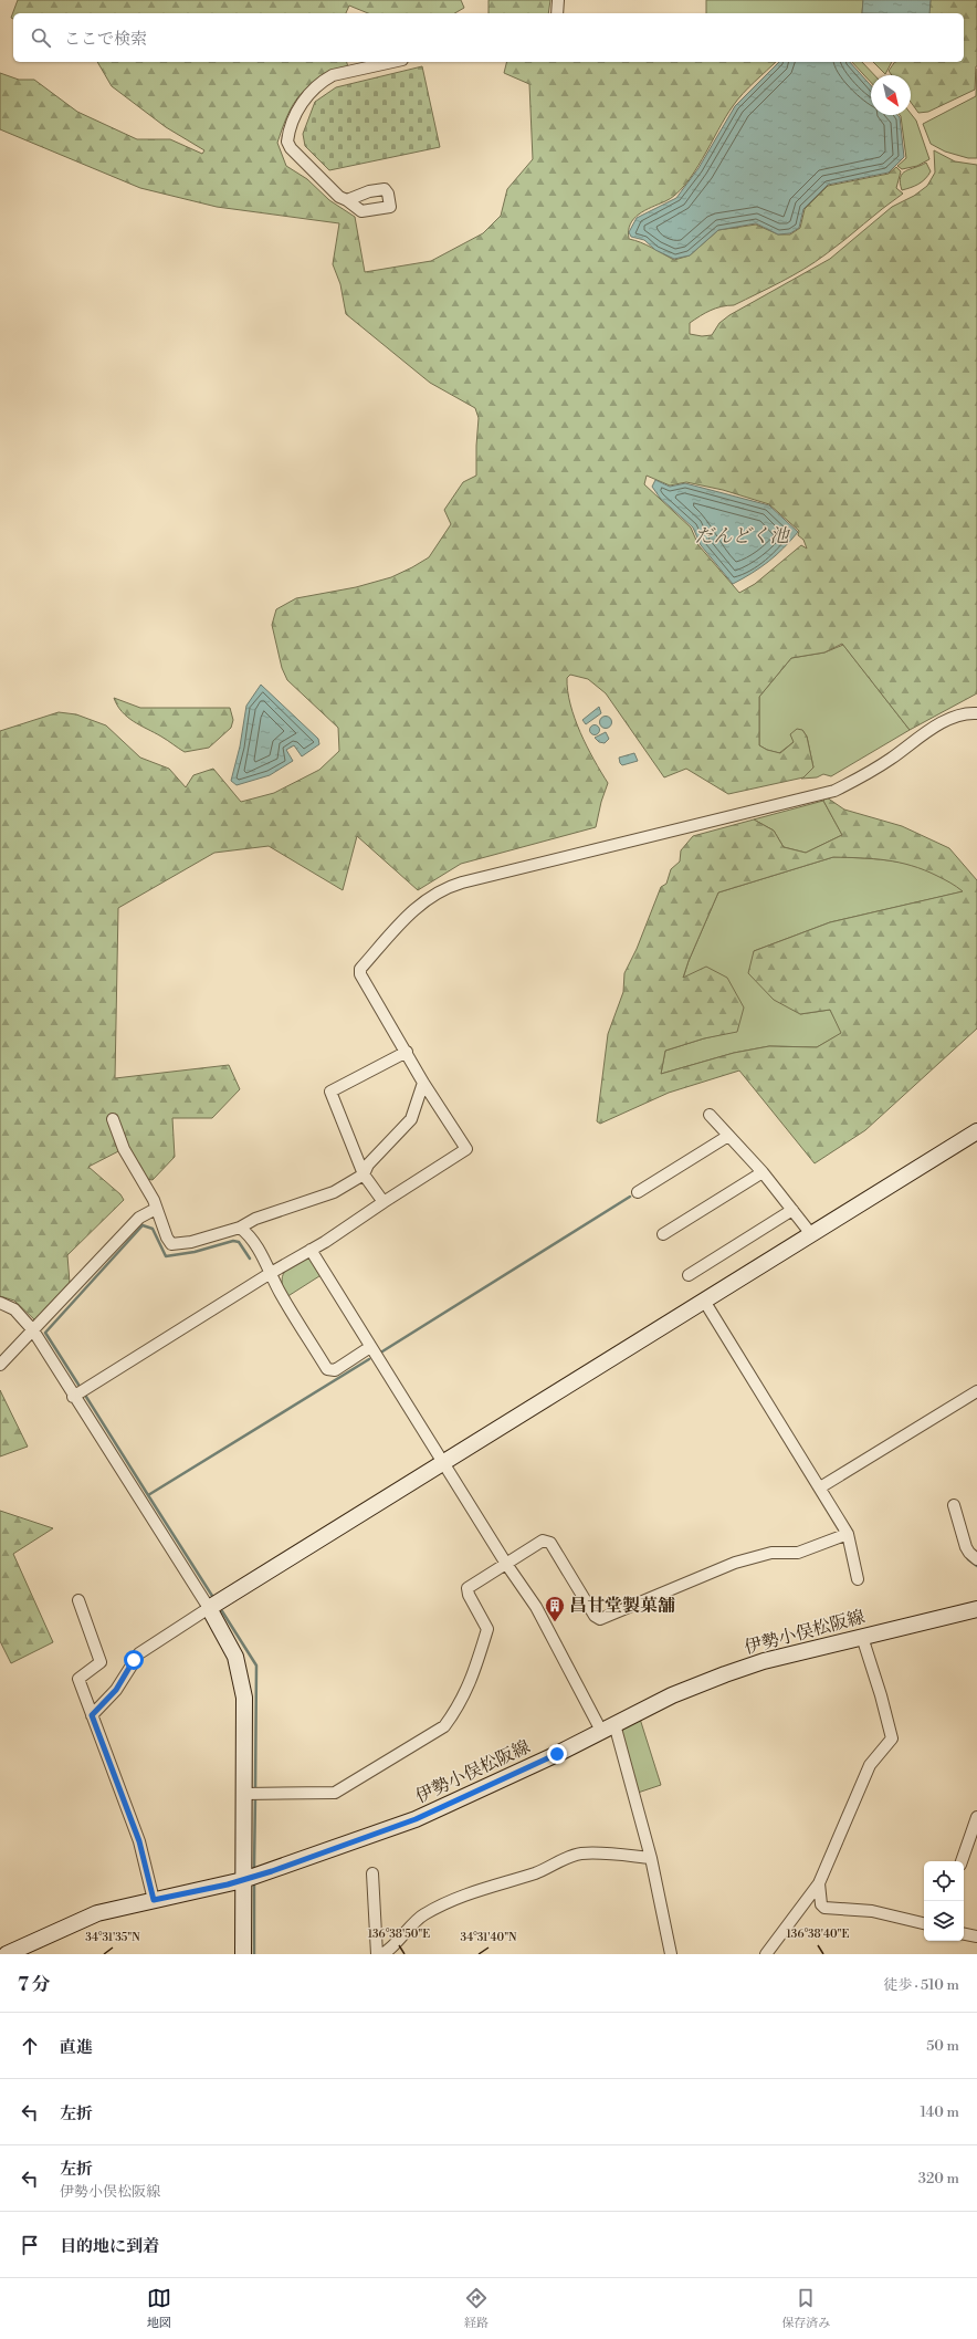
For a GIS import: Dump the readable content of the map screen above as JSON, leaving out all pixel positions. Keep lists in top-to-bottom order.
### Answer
{
  "streets": {
    "street": ["伊勢小俣松阪線"]
  },
  "water": ["だんどく池"],
  "places": {
    "building": ["昌甘堂製菓舗"]
  },
  "north": "bottom right",
  "page": {
    "search": "ここで検索",
    "heading": ["7 分", "徒歩 · 510 m"],
    "list": [
      ["直進", "50 m"],
      ["左折", "140 m"],
      ["左折", "伊勢小俣松阪線", "320 m"],
      "目的地に到着"
    ],
    "nav": ["地図", "経路", "保存済み"]
  },
  "coordinates": [
    "136°38'50\"E",
    "136°38'40\"E",
    "34°31'35\"N",
    "34°31'40\"N"
  ]
}
